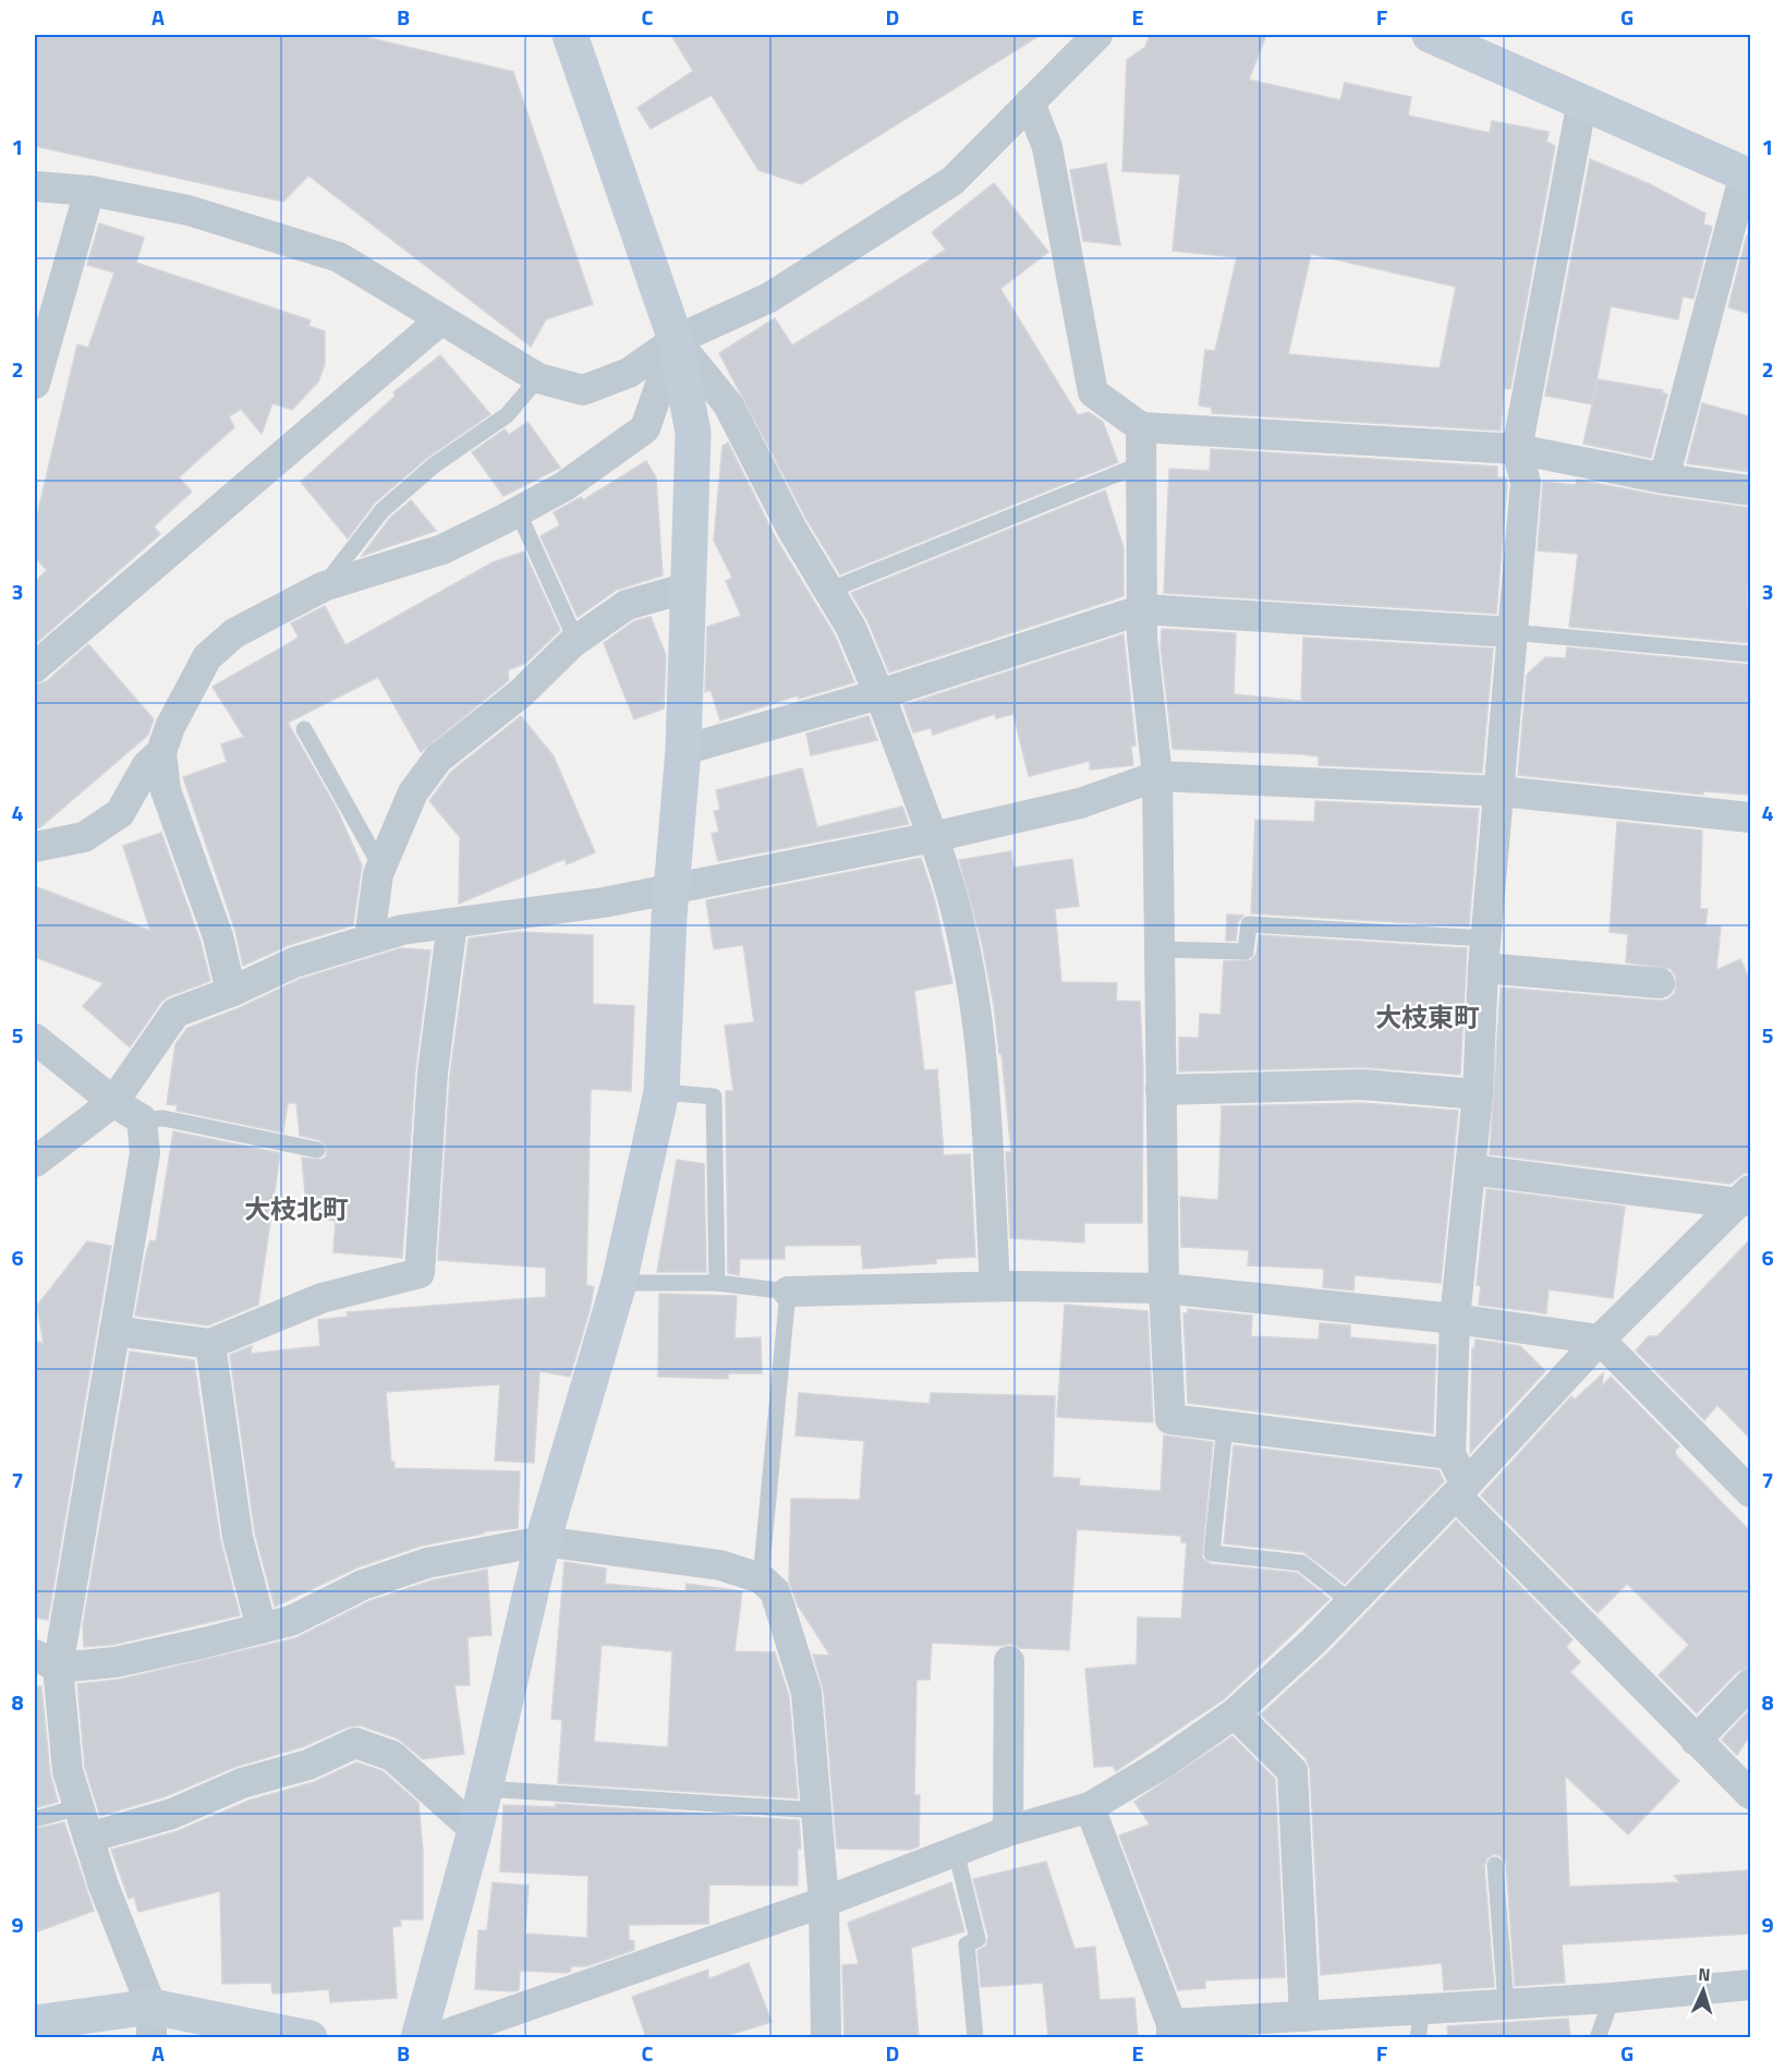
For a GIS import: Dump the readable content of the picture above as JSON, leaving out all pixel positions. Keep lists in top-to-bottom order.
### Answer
{
  "districts": ["大枝東町", "大枝北町"],
  "north": "top",
  "grid": {
    "columns": [
      "A",
      "B",
      "C",
      "D",
      "E",
      "F",
      "G"
    ],
    "rows": [
      "1",
      "2",
      "3",
      "4",
      "5",
      "6",
      "7",
      "8",
      "9"
    ]
  }
}
